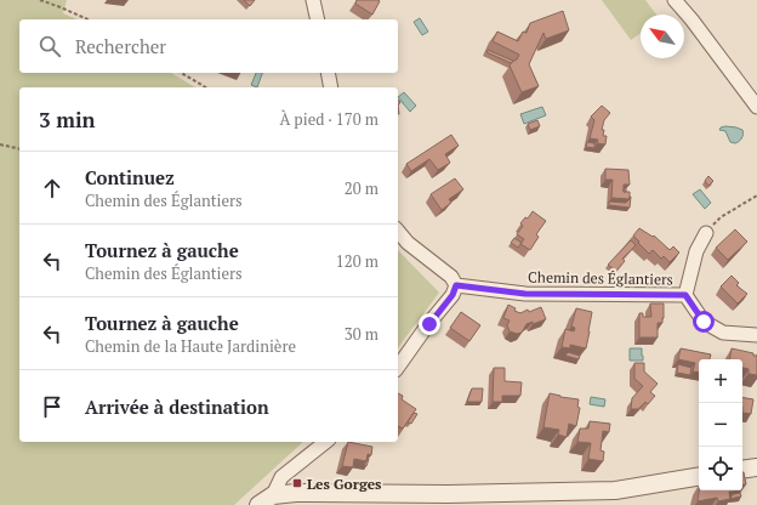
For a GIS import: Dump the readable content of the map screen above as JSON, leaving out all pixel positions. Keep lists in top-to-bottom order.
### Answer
{
  "streets": {
    "street": ["Chemin des Églantiers"]
  },
  "places": {
    "transit": ["Les Gorges"]
  },
  "north": "top left",
  "page": {
    "search": "Rechercher",
    "heading": ["3 min", "À pied · 170 m"],
    "list": [
      ["Continuez", "Chemin des Églantiers", "20 m"],
      ["Tournez à gauche", "Chemin des Églantiers", "120 m"],
      ["Tournez à gauche", "Chemin de la Haute Jardinière", "30 m"],
      "Arrivée à destination"
    ],
    "map_buttons": ["+", "−"]
  }
}
